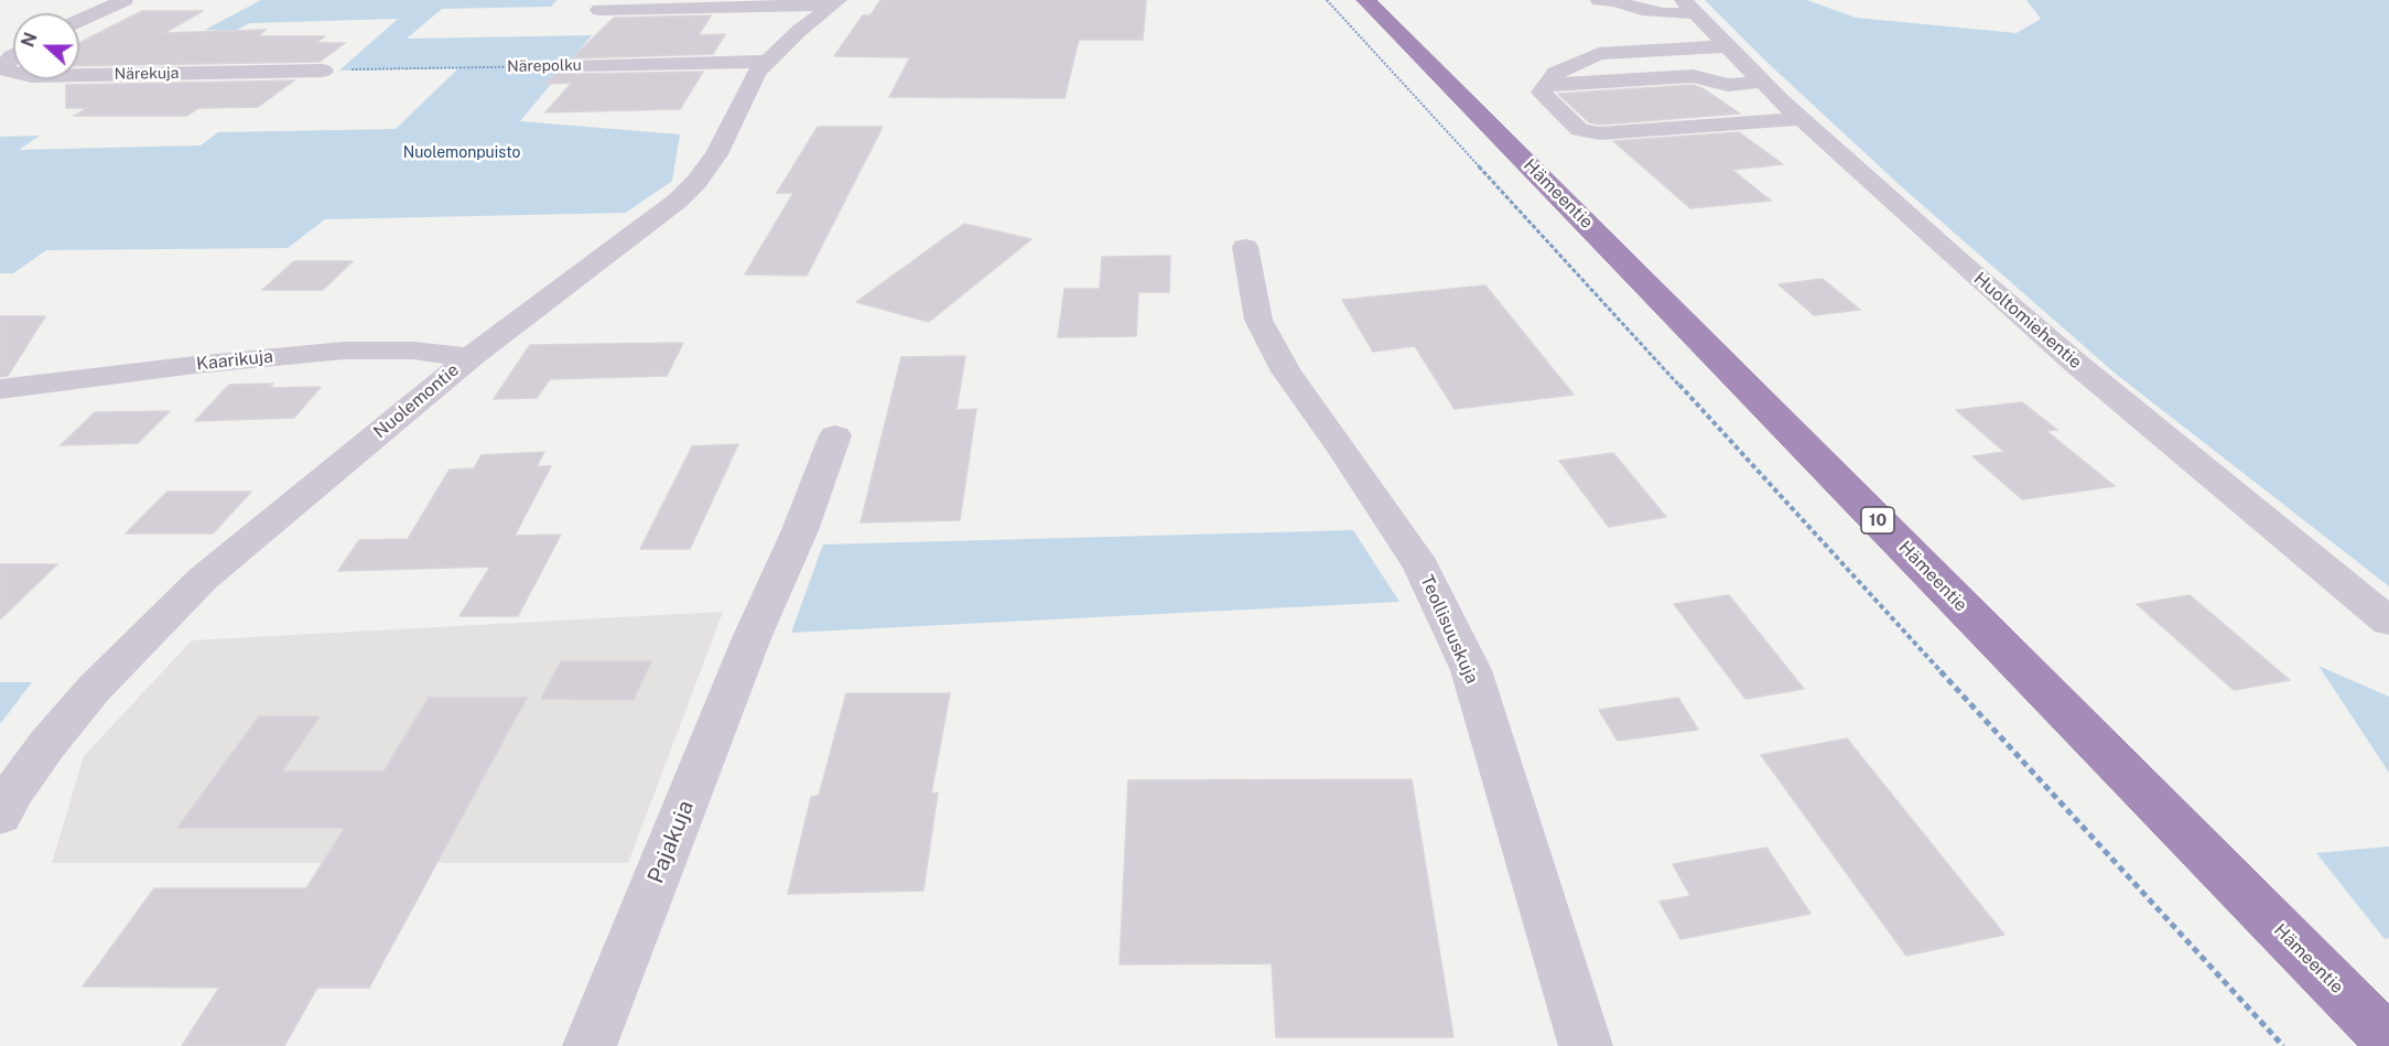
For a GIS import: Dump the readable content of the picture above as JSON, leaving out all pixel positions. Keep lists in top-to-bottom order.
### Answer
{
  "streets": {
    "highway": ["Hämeentie", "10"],
    "street": [
      "Närepolku",
      "Närekuja",
      "Huoltomiehentie",
      "Kaarikuja",
      "Nuolemontie",
      "Teollisuuskuja",
      "Pajakuja"
    ]
  },
  "crossings": [
    ["Närepolku", "Närekuja"],
    ["Närepolku", "Nuolemontie"],
    ["Kaarikuja", "Nuolemontie"]
  ],
  "parks": ["Nuolemonpuisto"],
  "north": "left"
}
